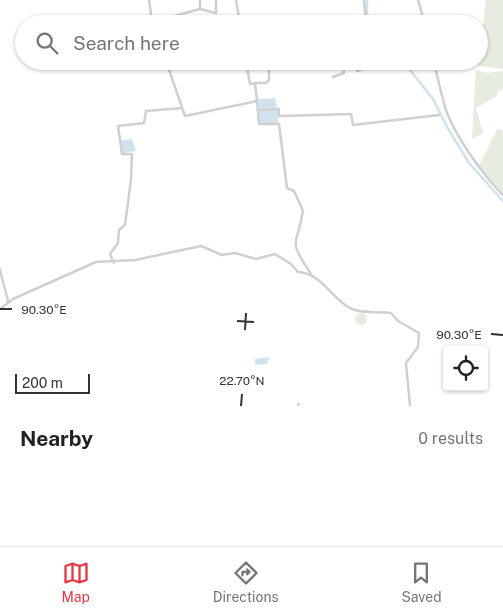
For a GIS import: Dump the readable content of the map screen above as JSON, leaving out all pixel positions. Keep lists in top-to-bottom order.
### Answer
{
  "scale_bar": "200 m",
  "page": {
    "search": "Search here",
    "scale": "200 m",
    "heading": ["Nearby", "0 results"],
    "nav": ["Map", "Directions", "Saved"]
  },
  "coordinates": ["90.30°E", "22.70°N"]
}
